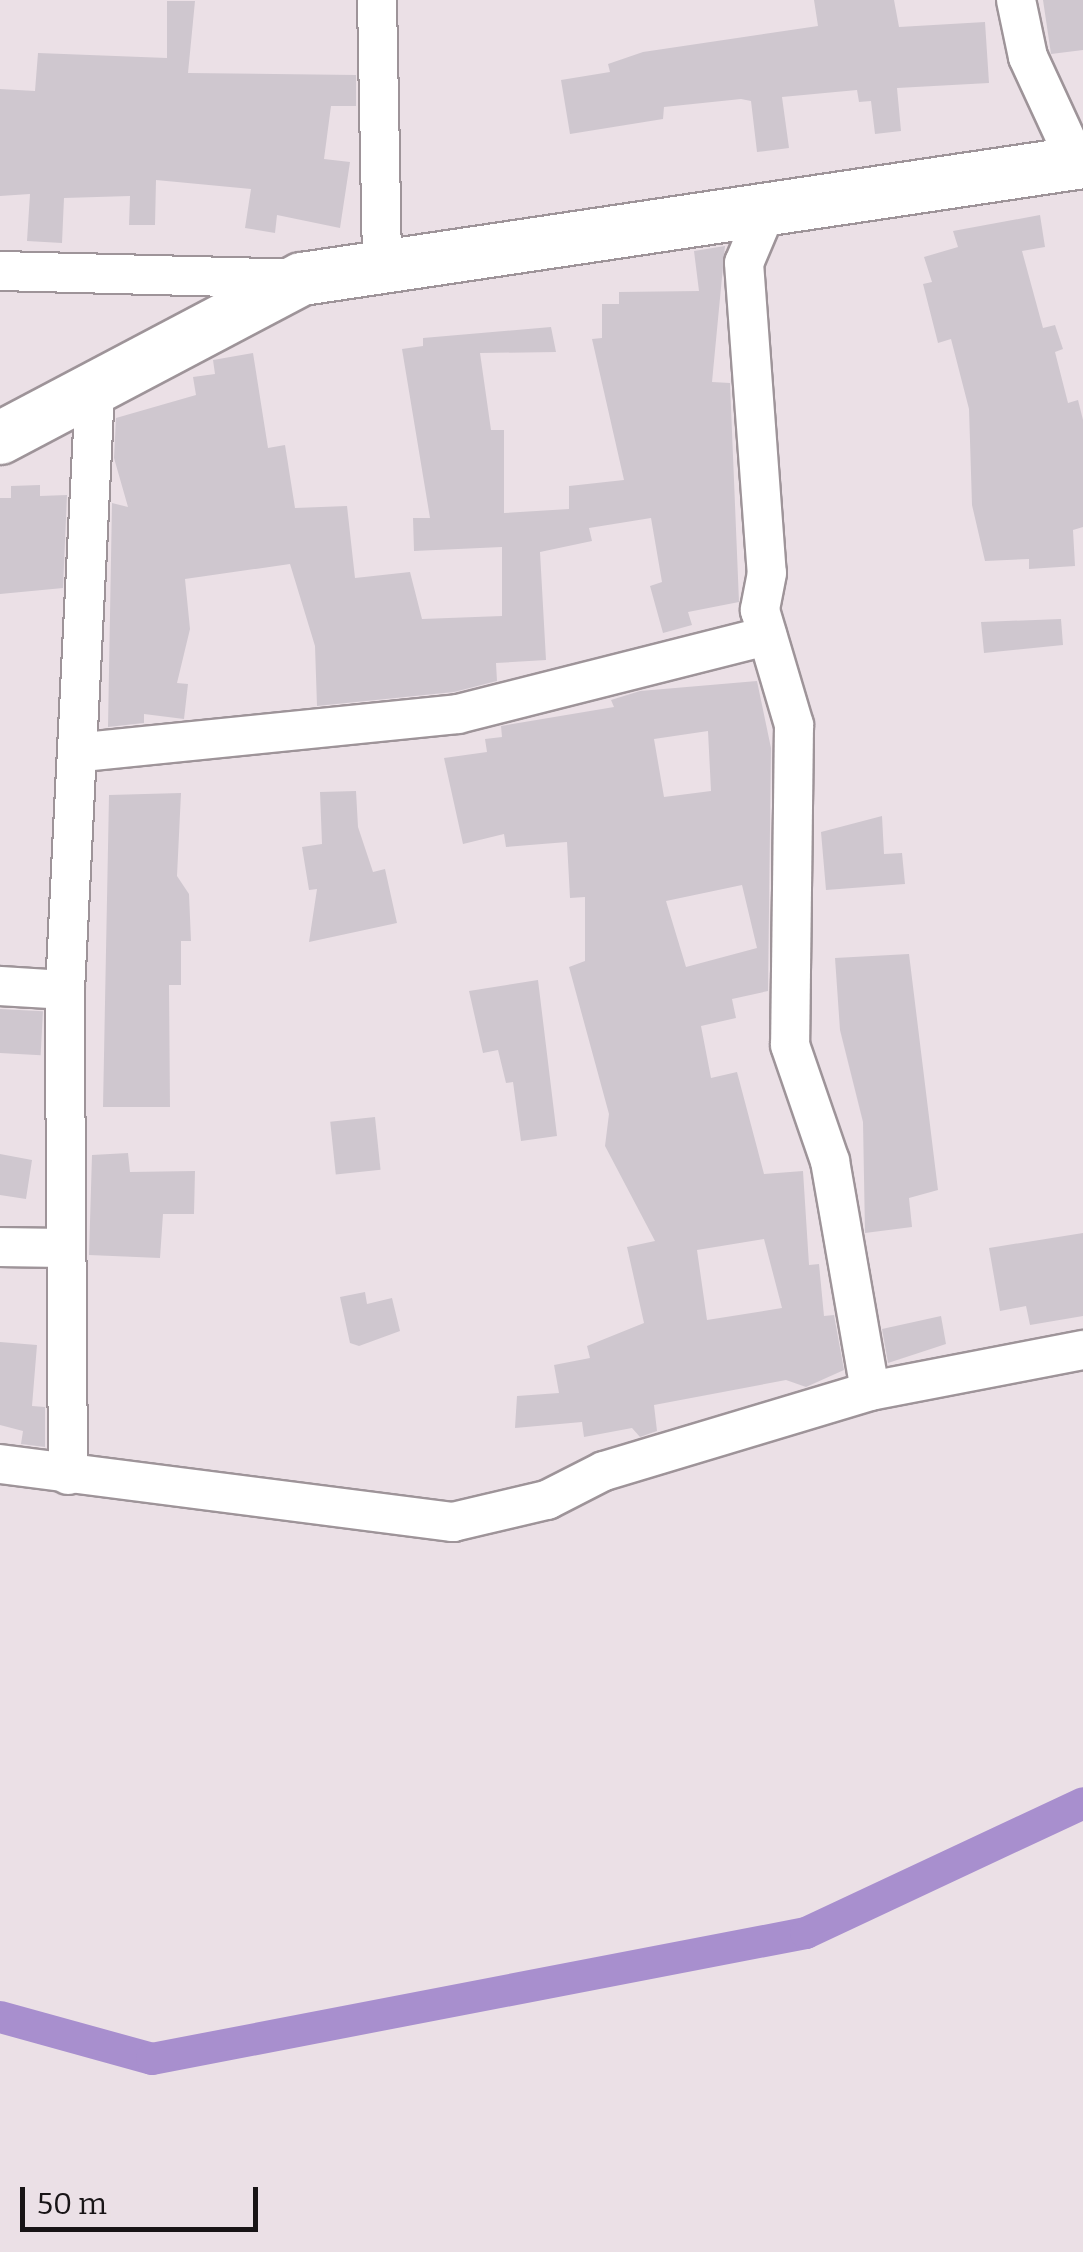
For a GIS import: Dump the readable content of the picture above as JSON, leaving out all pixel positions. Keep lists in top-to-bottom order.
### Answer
{
  "scale_bar": "50 m"
}
